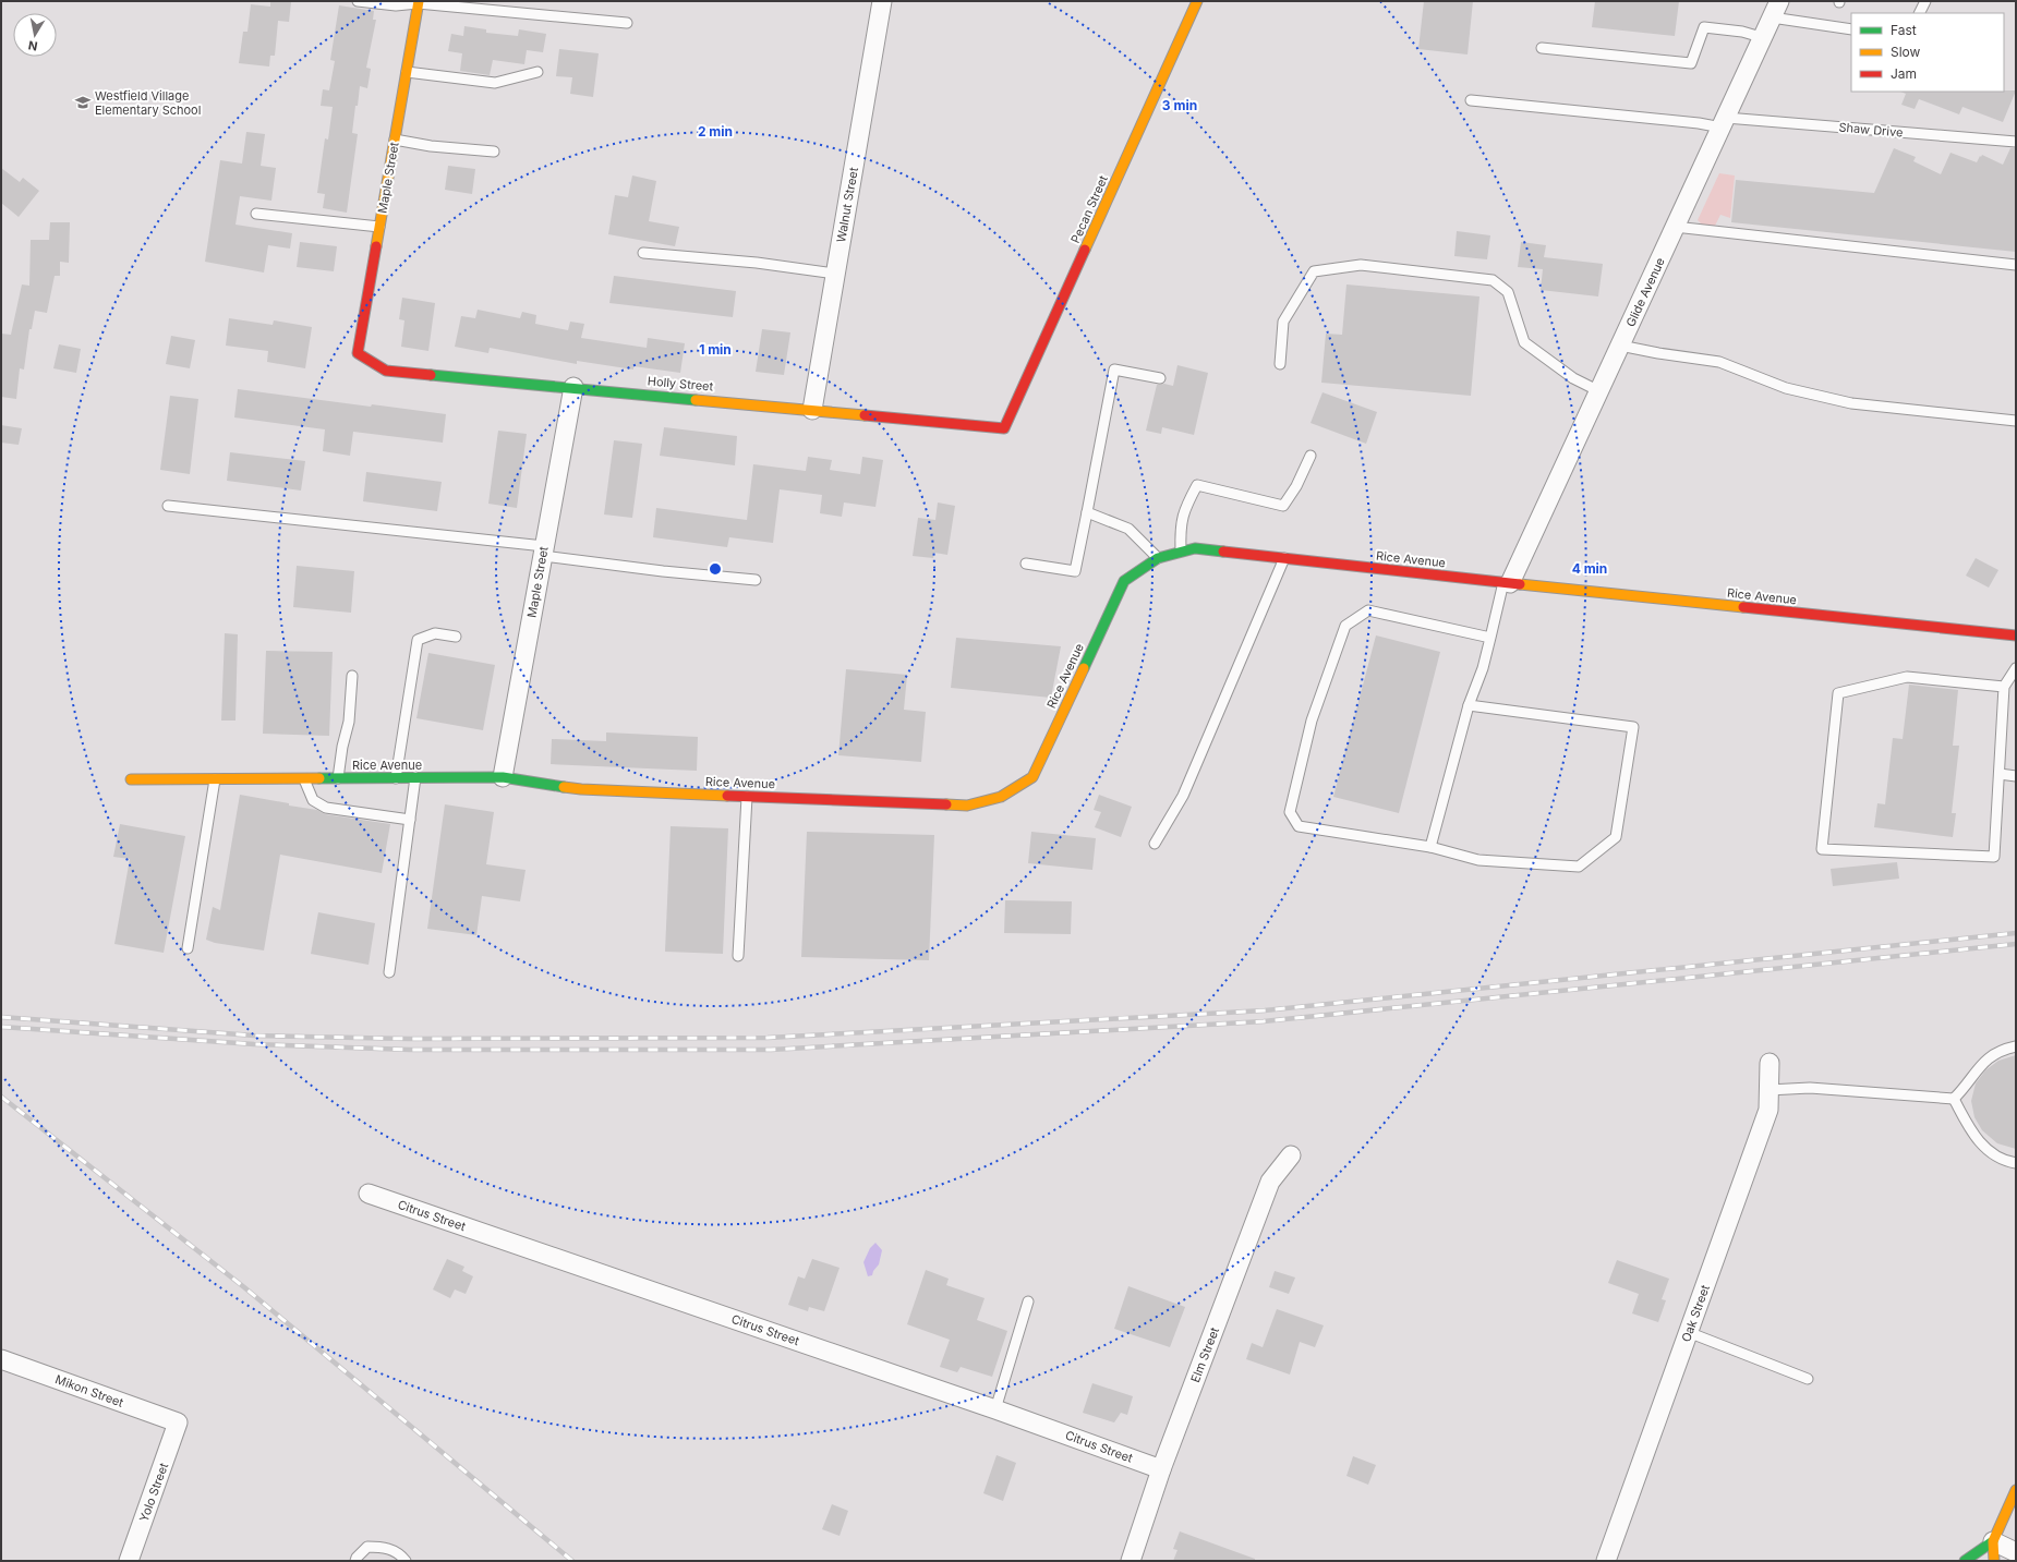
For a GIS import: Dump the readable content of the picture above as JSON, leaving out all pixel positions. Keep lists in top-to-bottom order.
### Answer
{
  "streets": {
    "street": [
      "Maple Street",
      "Walnut Street",
      "Pecan Street",
      "Glide Avenue",
      "Holly Street",
      "Rice Avenue",
      "Citrus Street",
      "Oak Street",
      "Elm Street",
      "Mikon Street",
      "Yolo Street"
    ],
    "lane": ["Shaw Drive"]
  },
  "crossings": [
    ["Shaw Drive", "Glide Avenue"],
    ["Maple Street", "Holly Street"],
    ["Maple Street", "Rice Avenue"],
    ["Walnut Street", "Holly Street"],
    ["Pecan Street", "Holly Street"],
    ["Glide Avenue", "Rice Avenue"],
    ["Citrus Street", "Elm Street"],
    ["Mikon Street", "Yolo Street"]
  ],
  "places": {
    "school or university": ["Westfield Village Elementary School"]
  },
  "legend": ["Fast", "Slow", "Jam"],
  "north": "bottom",
  "rings": [
    "3 min",
    "2 min",
    "1 min",
    "4 min"
  ]
}
